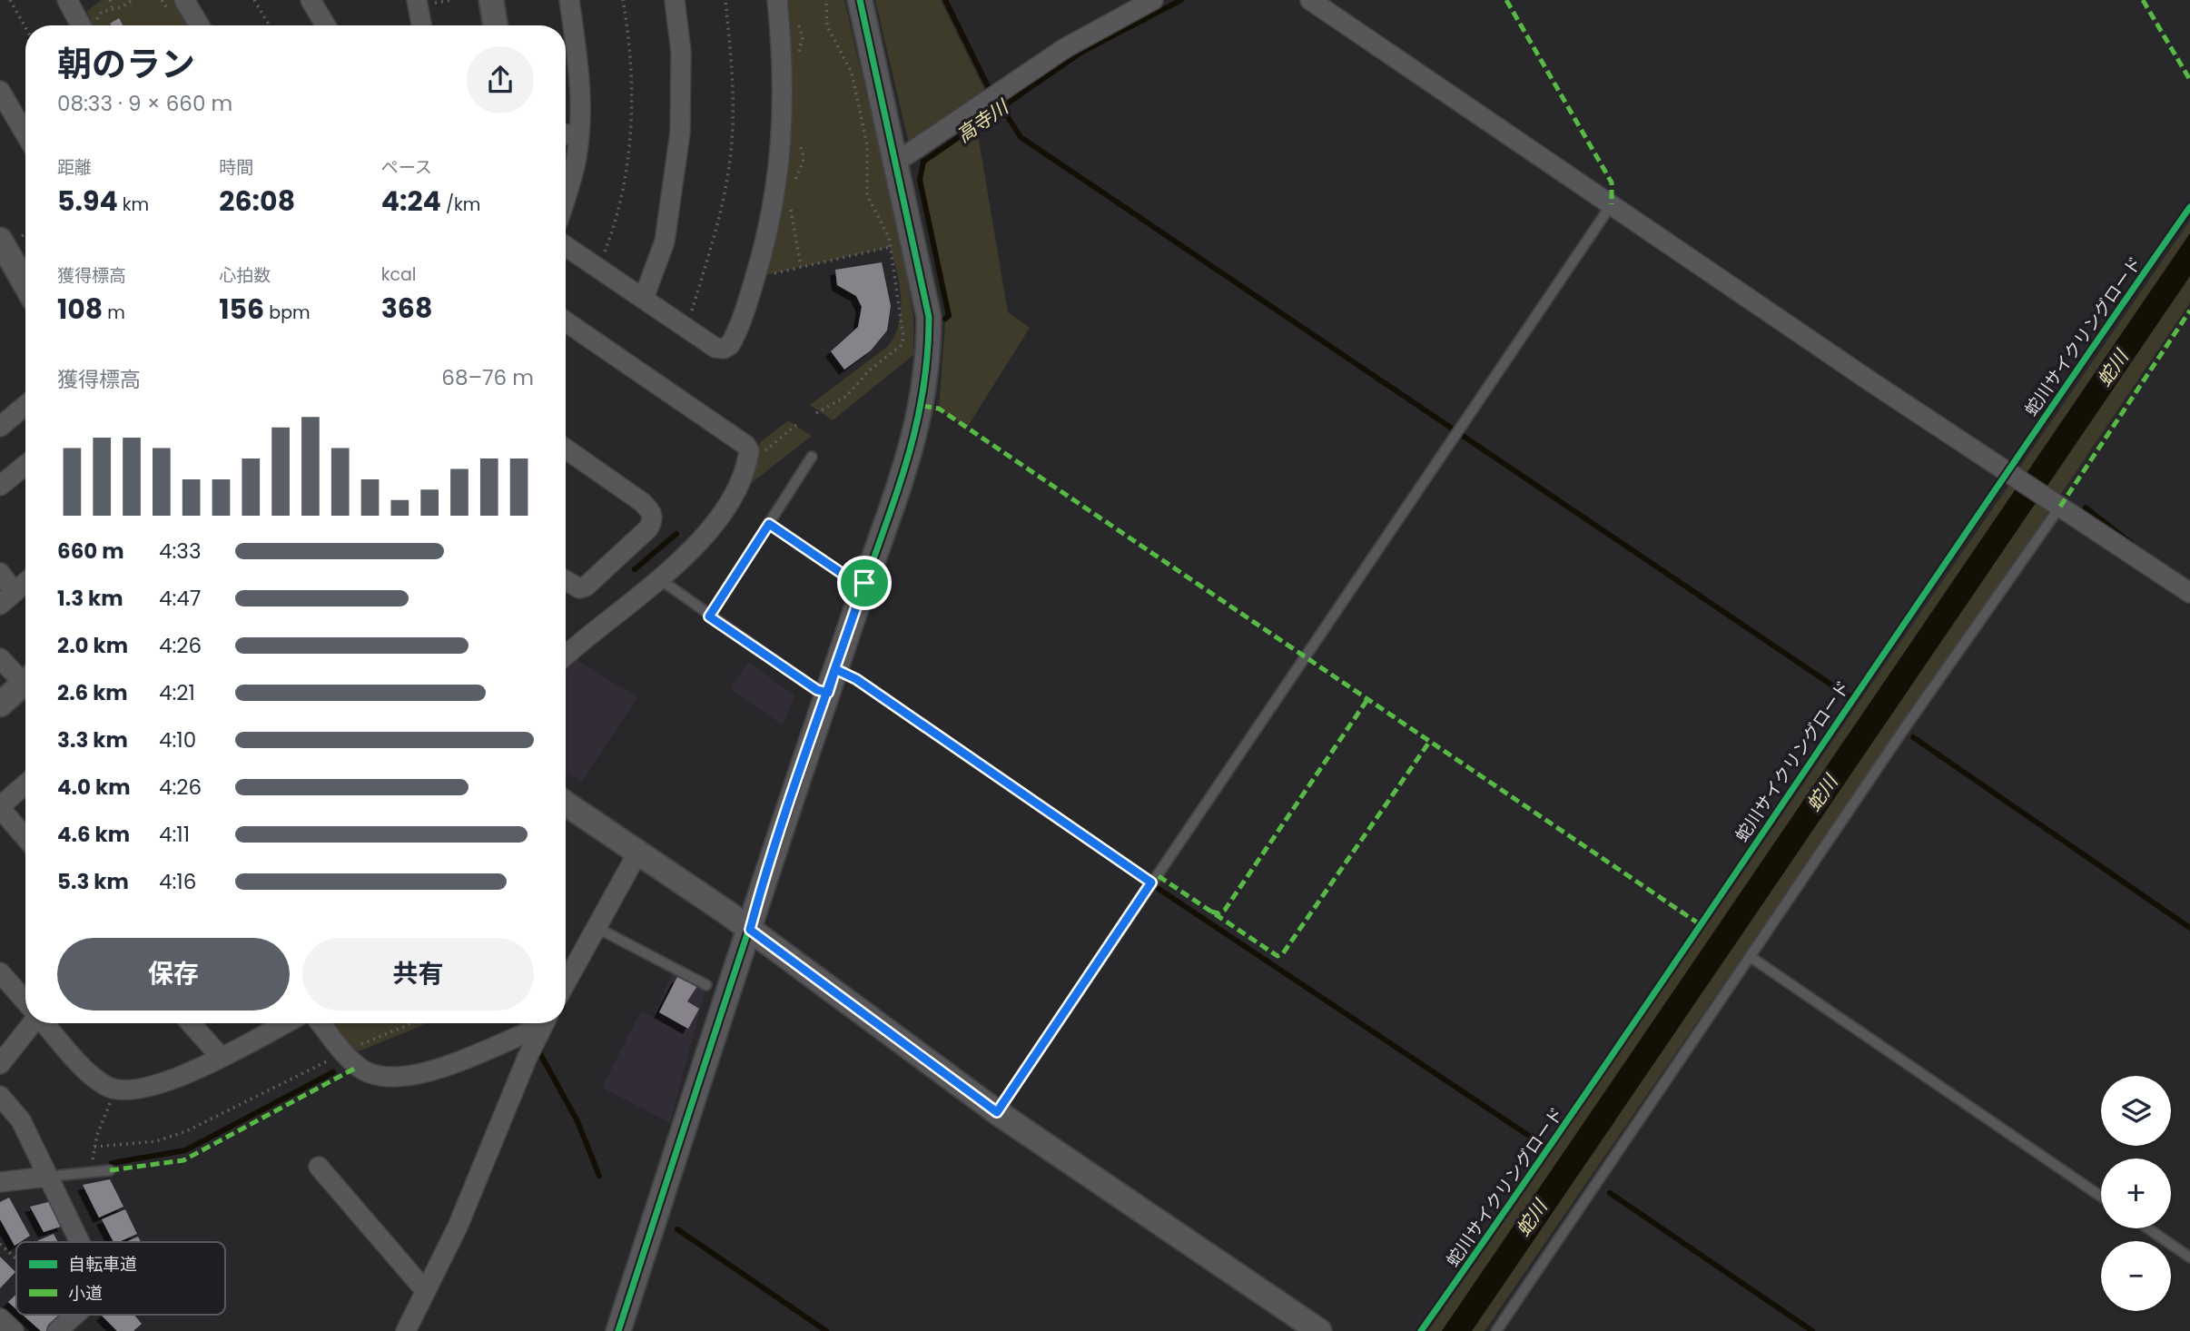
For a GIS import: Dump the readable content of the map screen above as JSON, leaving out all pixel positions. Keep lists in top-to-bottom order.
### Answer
{
  "streets": {
    "cycle path": ["蛇川サイクリングロード"]
  },
  "water": ["高寺川", "蛇川"],
  "legend": ["自転車道", "小道"],
  "page": {
    "heading": ["朝のラン", "08:33 · 9 × 660 m"],
    "stats": [
      ["距離", "5.94 km"],
      ["時間", "26:08"],
      ["ペース", "4:24 /km"],
      ["獲得標高", "108 m"],
      ["心拍数", "156 bpm"],
      ["kcal", "368"]
    ],
    "chart": ["獲得標高", "68–76 m"],
    "list": [
      {
        "name": "660 m",
        "note": "4:33"
      },
      {
        "name": "1.3 km",
        "note": "4:47"
      },
      {
        "name": "2.0 km",
        "note": "4:26"
      },
      {
        "name": "2.6 km",
        "note": "4:21"
      },
      {
        "name": "3.3 km",
        "note": "4:10"
      },
      {
        "name": "4.0 km",
        "note": "4:26"
      },
      {
        "name": "4.6 km",
        "note": "4:11"
      },
      {
        "name": "5.3 km",
        "note": "4:16"
      }
    ],
    "buttons": ["保存", "共有"],
    "map_buttons": ["+", "−"]
  }
}
